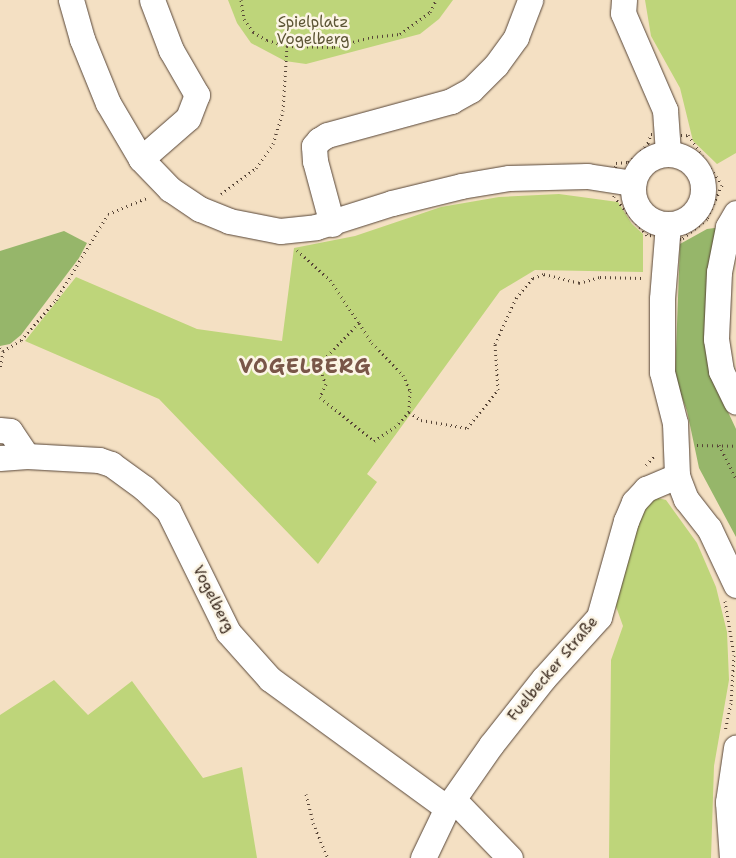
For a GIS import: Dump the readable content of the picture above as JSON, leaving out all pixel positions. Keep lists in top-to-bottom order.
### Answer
{
  "streets": {
    "street": ["Vogelberg", "Fuelbecker Straße"]
  },
  "crossings": [
    ["Vogelberg", "Fuelbecker Straße"]
  ],
  "districts": ["VOGELBERG"],
  "parks": ["Spielplatz Vogelberg"]
}
